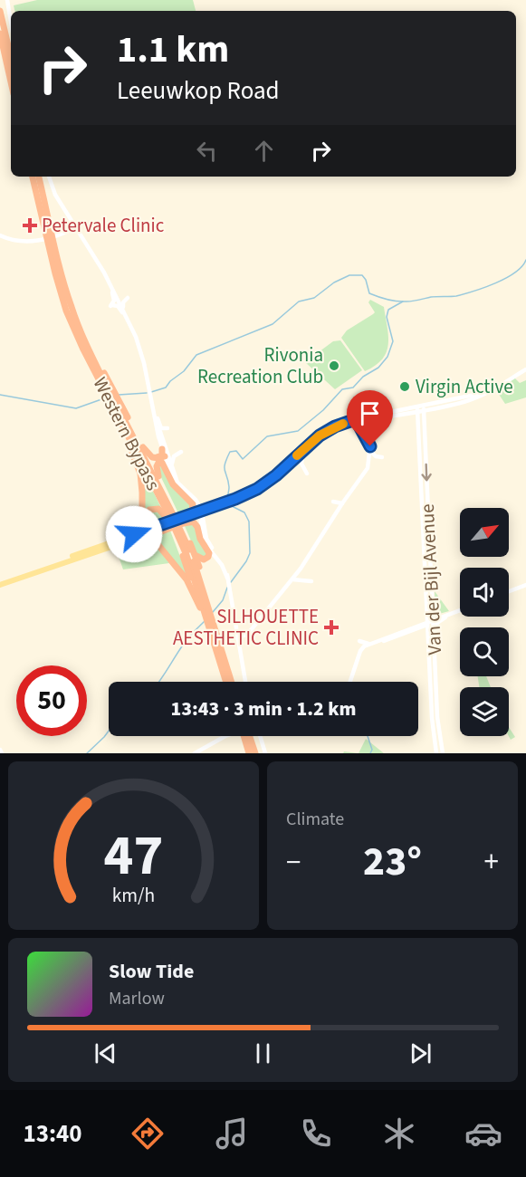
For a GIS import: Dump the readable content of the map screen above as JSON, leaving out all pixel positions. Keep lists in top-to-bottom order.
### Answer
{
  "streets": {
    "highway": ["Western Bypass"],
    "main road": ["Van der Bijl Avenue"]
  },
  "places": {
    "health": ["Petervale Clinic", "SILHOUETTE AESTHETIC CLINIC"],
    "other": ["Rivonia Recreation Club", "Virgin Active"]
  },
  "north": "top right",
  "page": {
    "turn": ["1.1 km", "Leeuwkop Road"],
    "limit": "50",
    "trip": "13:43 · 3 min · 1.2 km",
    "tile": "Climate",
    "heat": ["−", "23°", "+"],
    "song": ["Slow Tide", "Marlow"],
    "tabs": "13:40",
    "gauge": ["47", "km/h"]
  }
}
